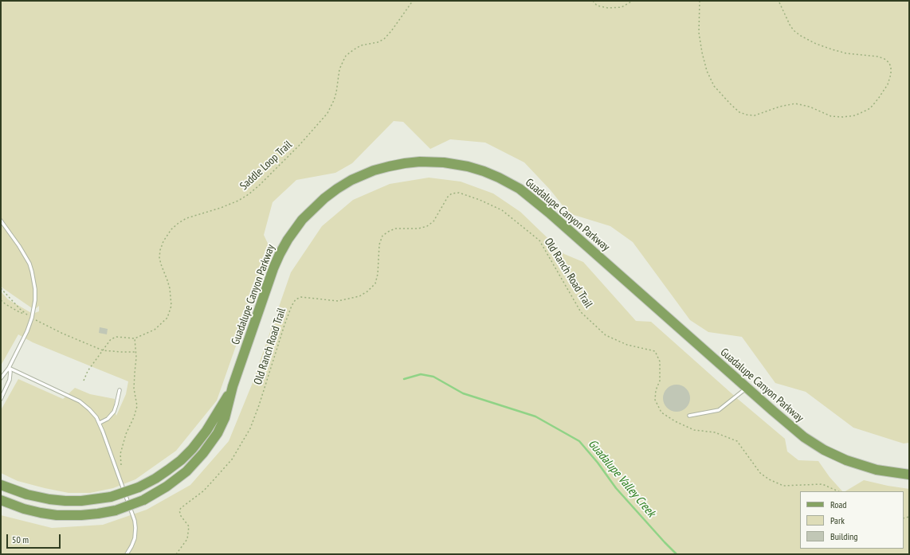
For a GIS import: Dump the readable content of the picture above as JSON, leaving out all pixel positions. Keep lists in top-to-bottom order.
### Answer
{
  "streets": {
    "main road": ["Guadalupe Canyon Parkway"],
    "path": ["Saddle Loop Trail", "Old Ranch Road Trail"]
  },
  "water": ["Guadalupe Valley Creek"],
  "legend": ["Road", "Park", "Building"],
  "scale_bar": "50 m"
}
